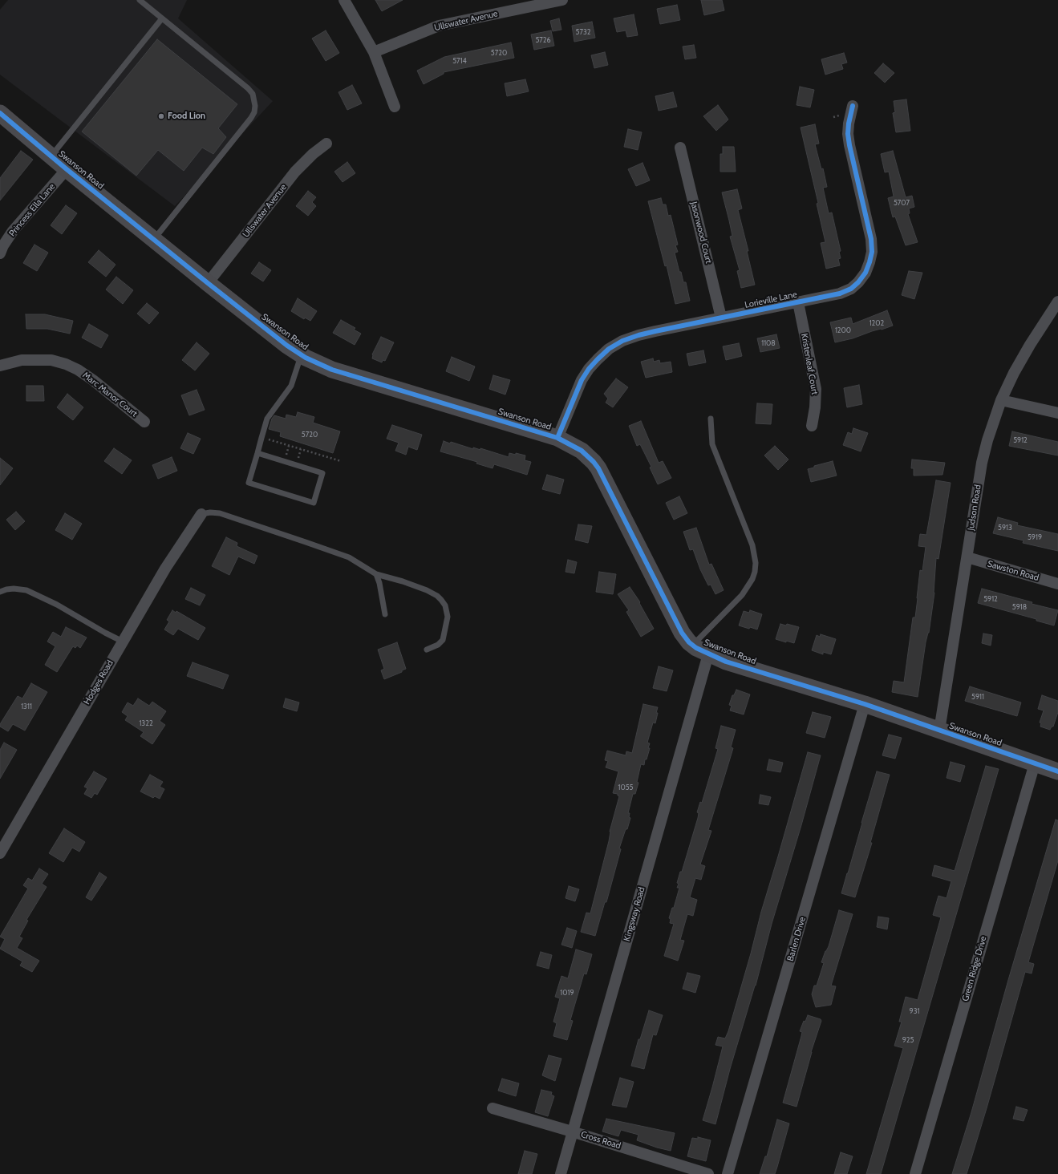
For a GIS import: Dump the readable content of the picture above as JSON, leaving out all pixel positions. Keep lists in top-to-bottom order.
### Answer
{
  "streets": {
    "street": [
      "Ullswater Avenue",
      "Swanson Road",
      "Princess Ella Lane",
      "Jasonwood Court",
      "Lorieville Lane",
      "Kristenleaf Court",
      "Marc Manor Court",
      "Judson Road",
      "Sawston Road",
      "Hodges Road",
      "Kingsway Road",
      "Barlen Drive",
      "Green Ridge Drive",
      "Cross Road"
    ]
  },
  "crossings": [
    ["Ullswater Avenue", "Swanson Road"],
    ["Swanson Road", "Princess Ella Lane"],
    ["Swanson Road", "Lorieville Lane"],
    ["Swanson Road", "Judson Road"],
    ["Swanson Road", "Kingsway Road"],
    ["Swanson Road", "Barlen Drive"],
    ["Swanson Road", "Green Ridge Drive"],
    ["Jasonwood Court", "Lorieville Lane"],
    ["Lorieville Lane", "Kristenleaf Court"],
    ["Judson Road", "Sawston Road"],
    ["Kingsway Road", "Cross Road"]
  ],
  "places": ["Food Lion"],
  "house_numbers": [
    "5732",
    "5726",
    "5720",
    "5714",
    "5707",
    "1202",
    "1200",
    "1108",
    "5720",
    "5912",
    "5913",
    "5919",
    "5912",
    "5918",
    "5911",
    "1311",
    "1322",
    "1055",
    "1019",
    "931",
    "925"
  ]
}
